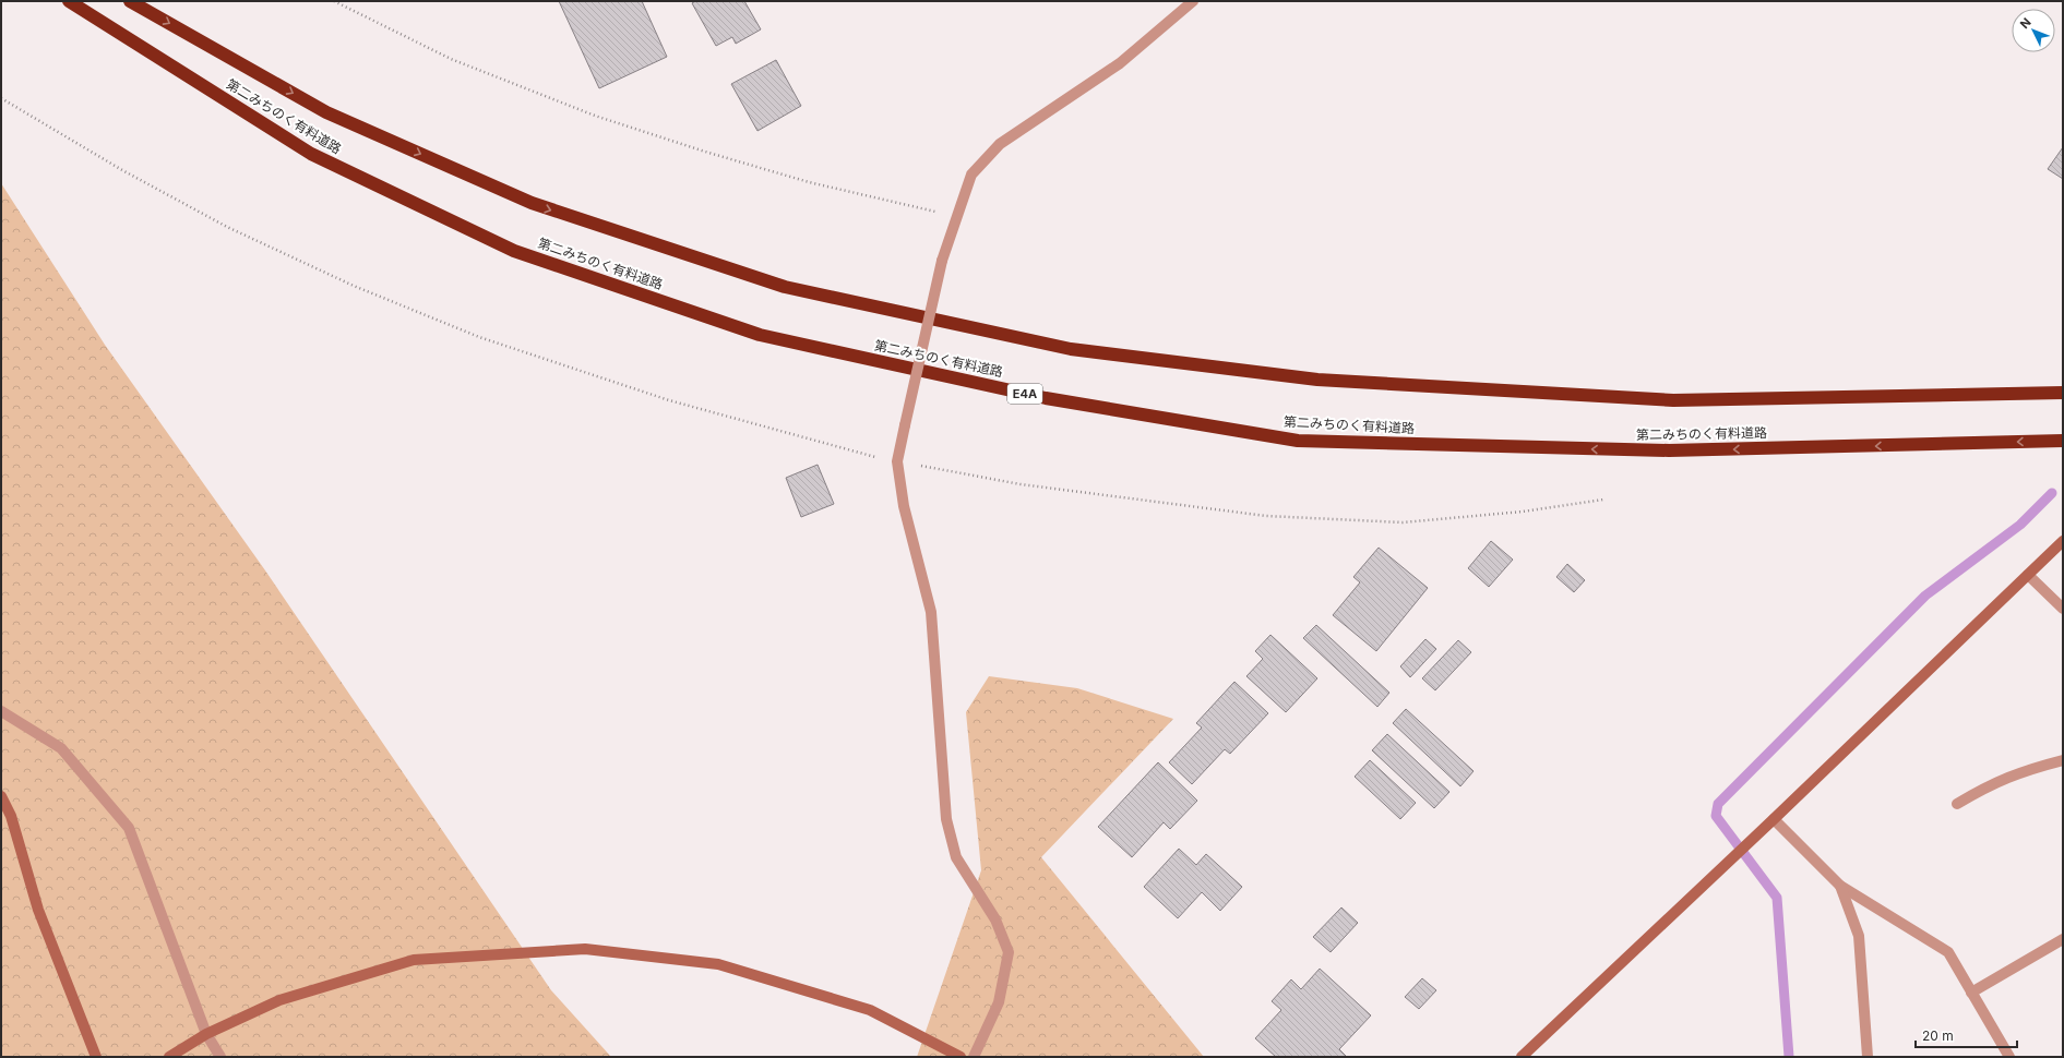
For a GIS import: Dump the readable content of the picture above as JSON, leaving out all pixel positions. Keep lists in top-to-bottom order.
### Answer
{
  "streets": {
    "highway": ["第二みちのく有料道路", "E4A"]
  },
  "scale_bar": "20 m",
  "north": "top left"
}
